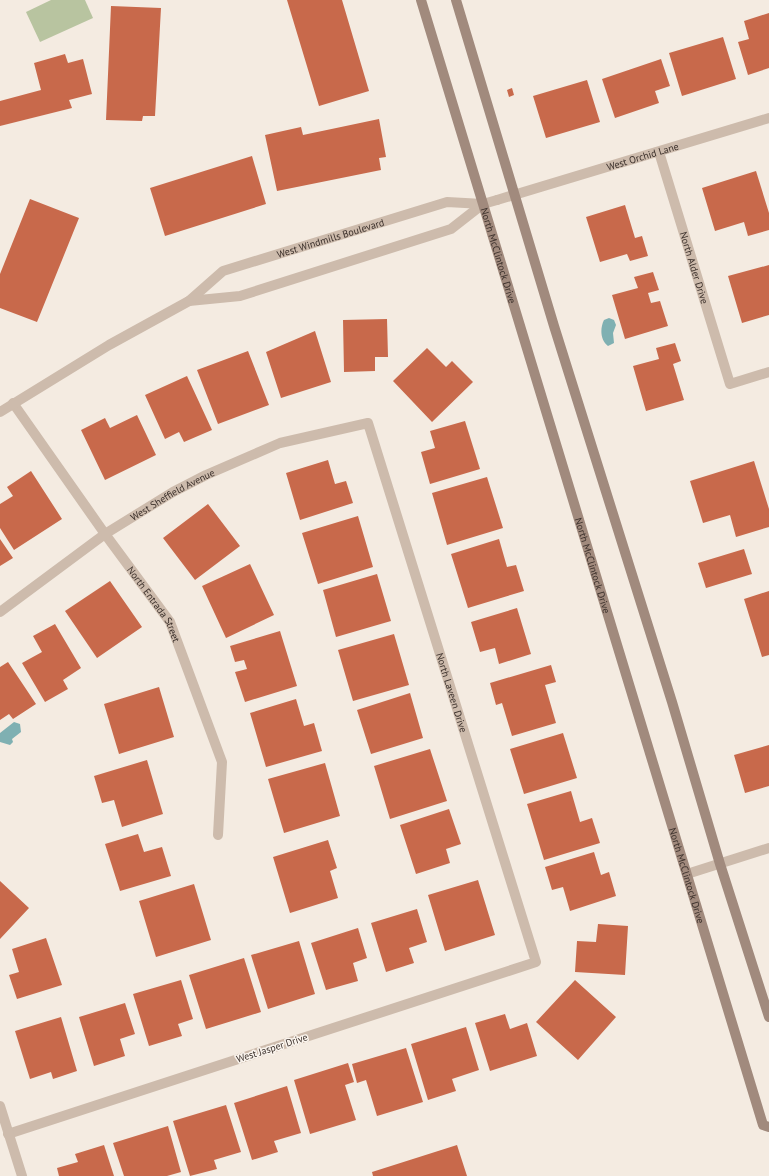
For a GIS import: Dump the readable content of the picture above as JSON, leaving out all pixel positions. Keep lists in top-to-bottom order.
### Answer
{
  "streets": {
    "main road": ["North McClintock Drive"],
    "street": [
      "West Orchid Lane",
      "West Windmills Boulevard",
      "North Alder Drive",
      "West Sheffield Avenue",
      "North Entrada Street",
      "North Laveen Drive",
      "West Jasper Drive"
    ]
  },
  "crossings": [
    ["West Orchid Lane", "West Windmills Boulevard"],
    ["West Orchid Lane", "North Alder Drive"],
    ["West Windmills Boulevard", "North McClintock Drive"],
    ["West Windmills Boulevard", "North Entrada Street"],
    ["West Sheffield Avenue", "North Entrada Street"],
    ["West Sheffield Avenue", "North Laveen Drive"],
    ["North Laveen Drive", "West Jasper Drive"]
  ]
}
